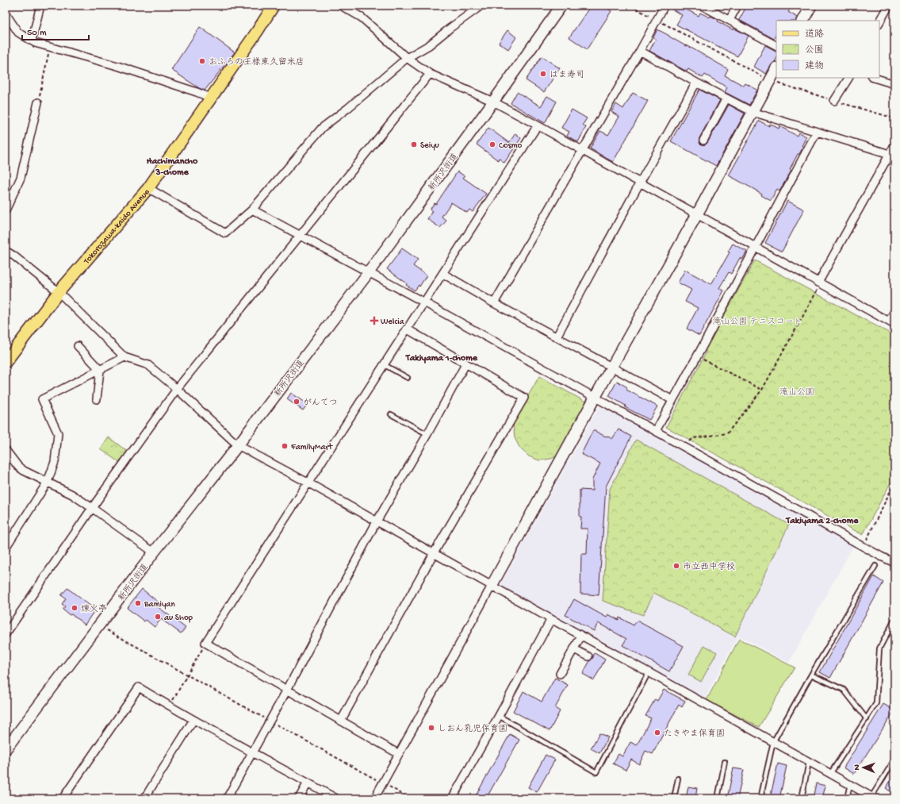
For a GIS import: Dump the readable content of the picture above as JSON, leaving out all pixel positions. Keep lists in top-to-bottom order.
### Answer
{
  "streets": {
    "main road": ["Tokorozawa-kaido Avenue"],
    "street": ["新所沢街道"]
  },
  "districts": ["Hachimancho 3-chome", "Takiyama 1-chome", "Takiyama 2-chome"],
  "parks": ["滝山公園 テニスコート", "滝山公園"],
  "places": {
    "other": [
      "おふろの王様東久留米店",
      "はま寿司",
      "Seiyu",
      "Cosmo",
      "がんてつ",
      "FamilyMart",
      "市立西中学校",
      "Bamiyan",
      "煉火亭",
      "au Shop",
      "しおん乳児保育園",
      "たきやま保育園"
    ],
    "health": ["Welcia"]
  },
  "legend": ["道路", "公園", "建物"],
  "scale_bar": "50 m",
  "north": "left"
}
